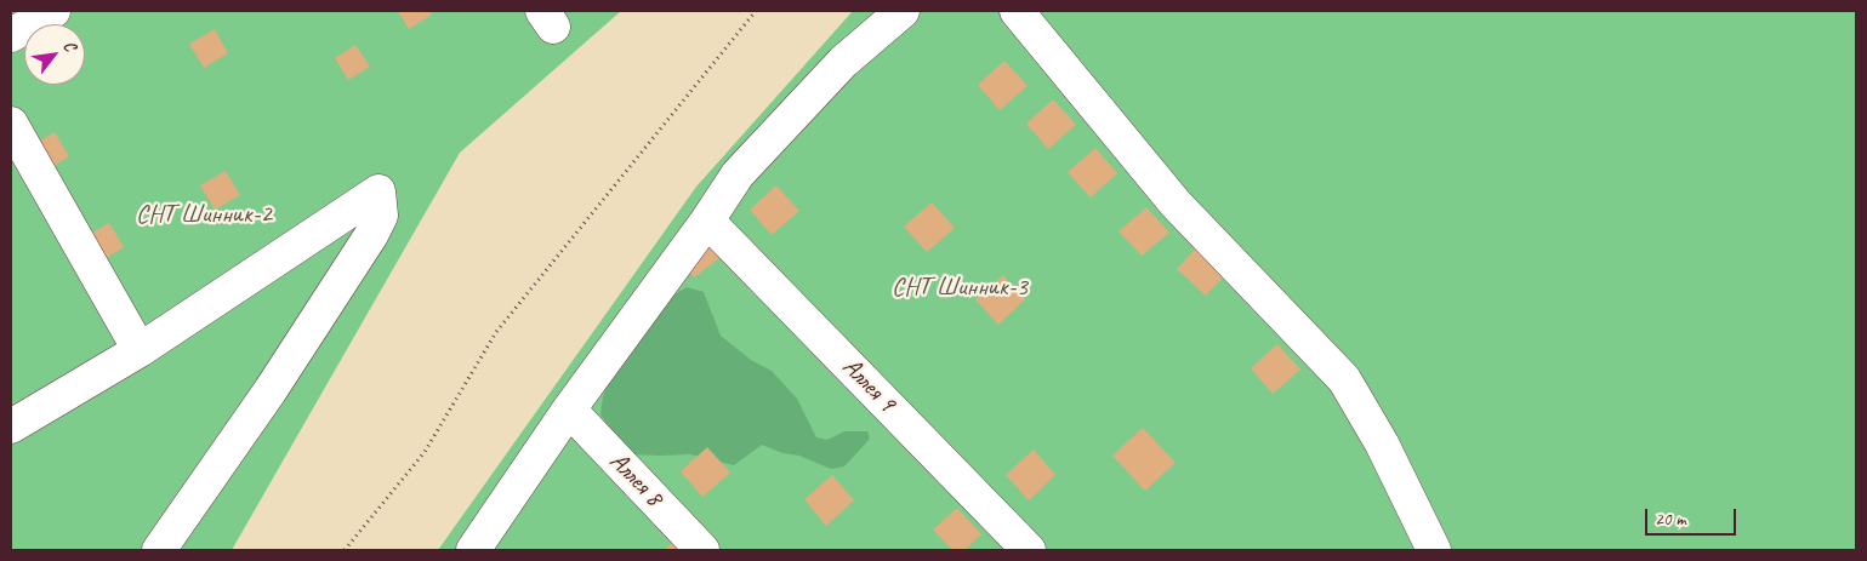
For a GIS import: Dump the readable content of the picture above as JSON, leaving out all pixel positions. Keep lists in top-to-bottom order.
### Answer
{
  "streets": {
    "street": ["Аллея 9", "Аллея 8"]
  },
  "parks": ["СНТ Шинник-2", "СНТ Шинник-3"],
  "scale_bar": "20 m",
  "north": "top right"
}
